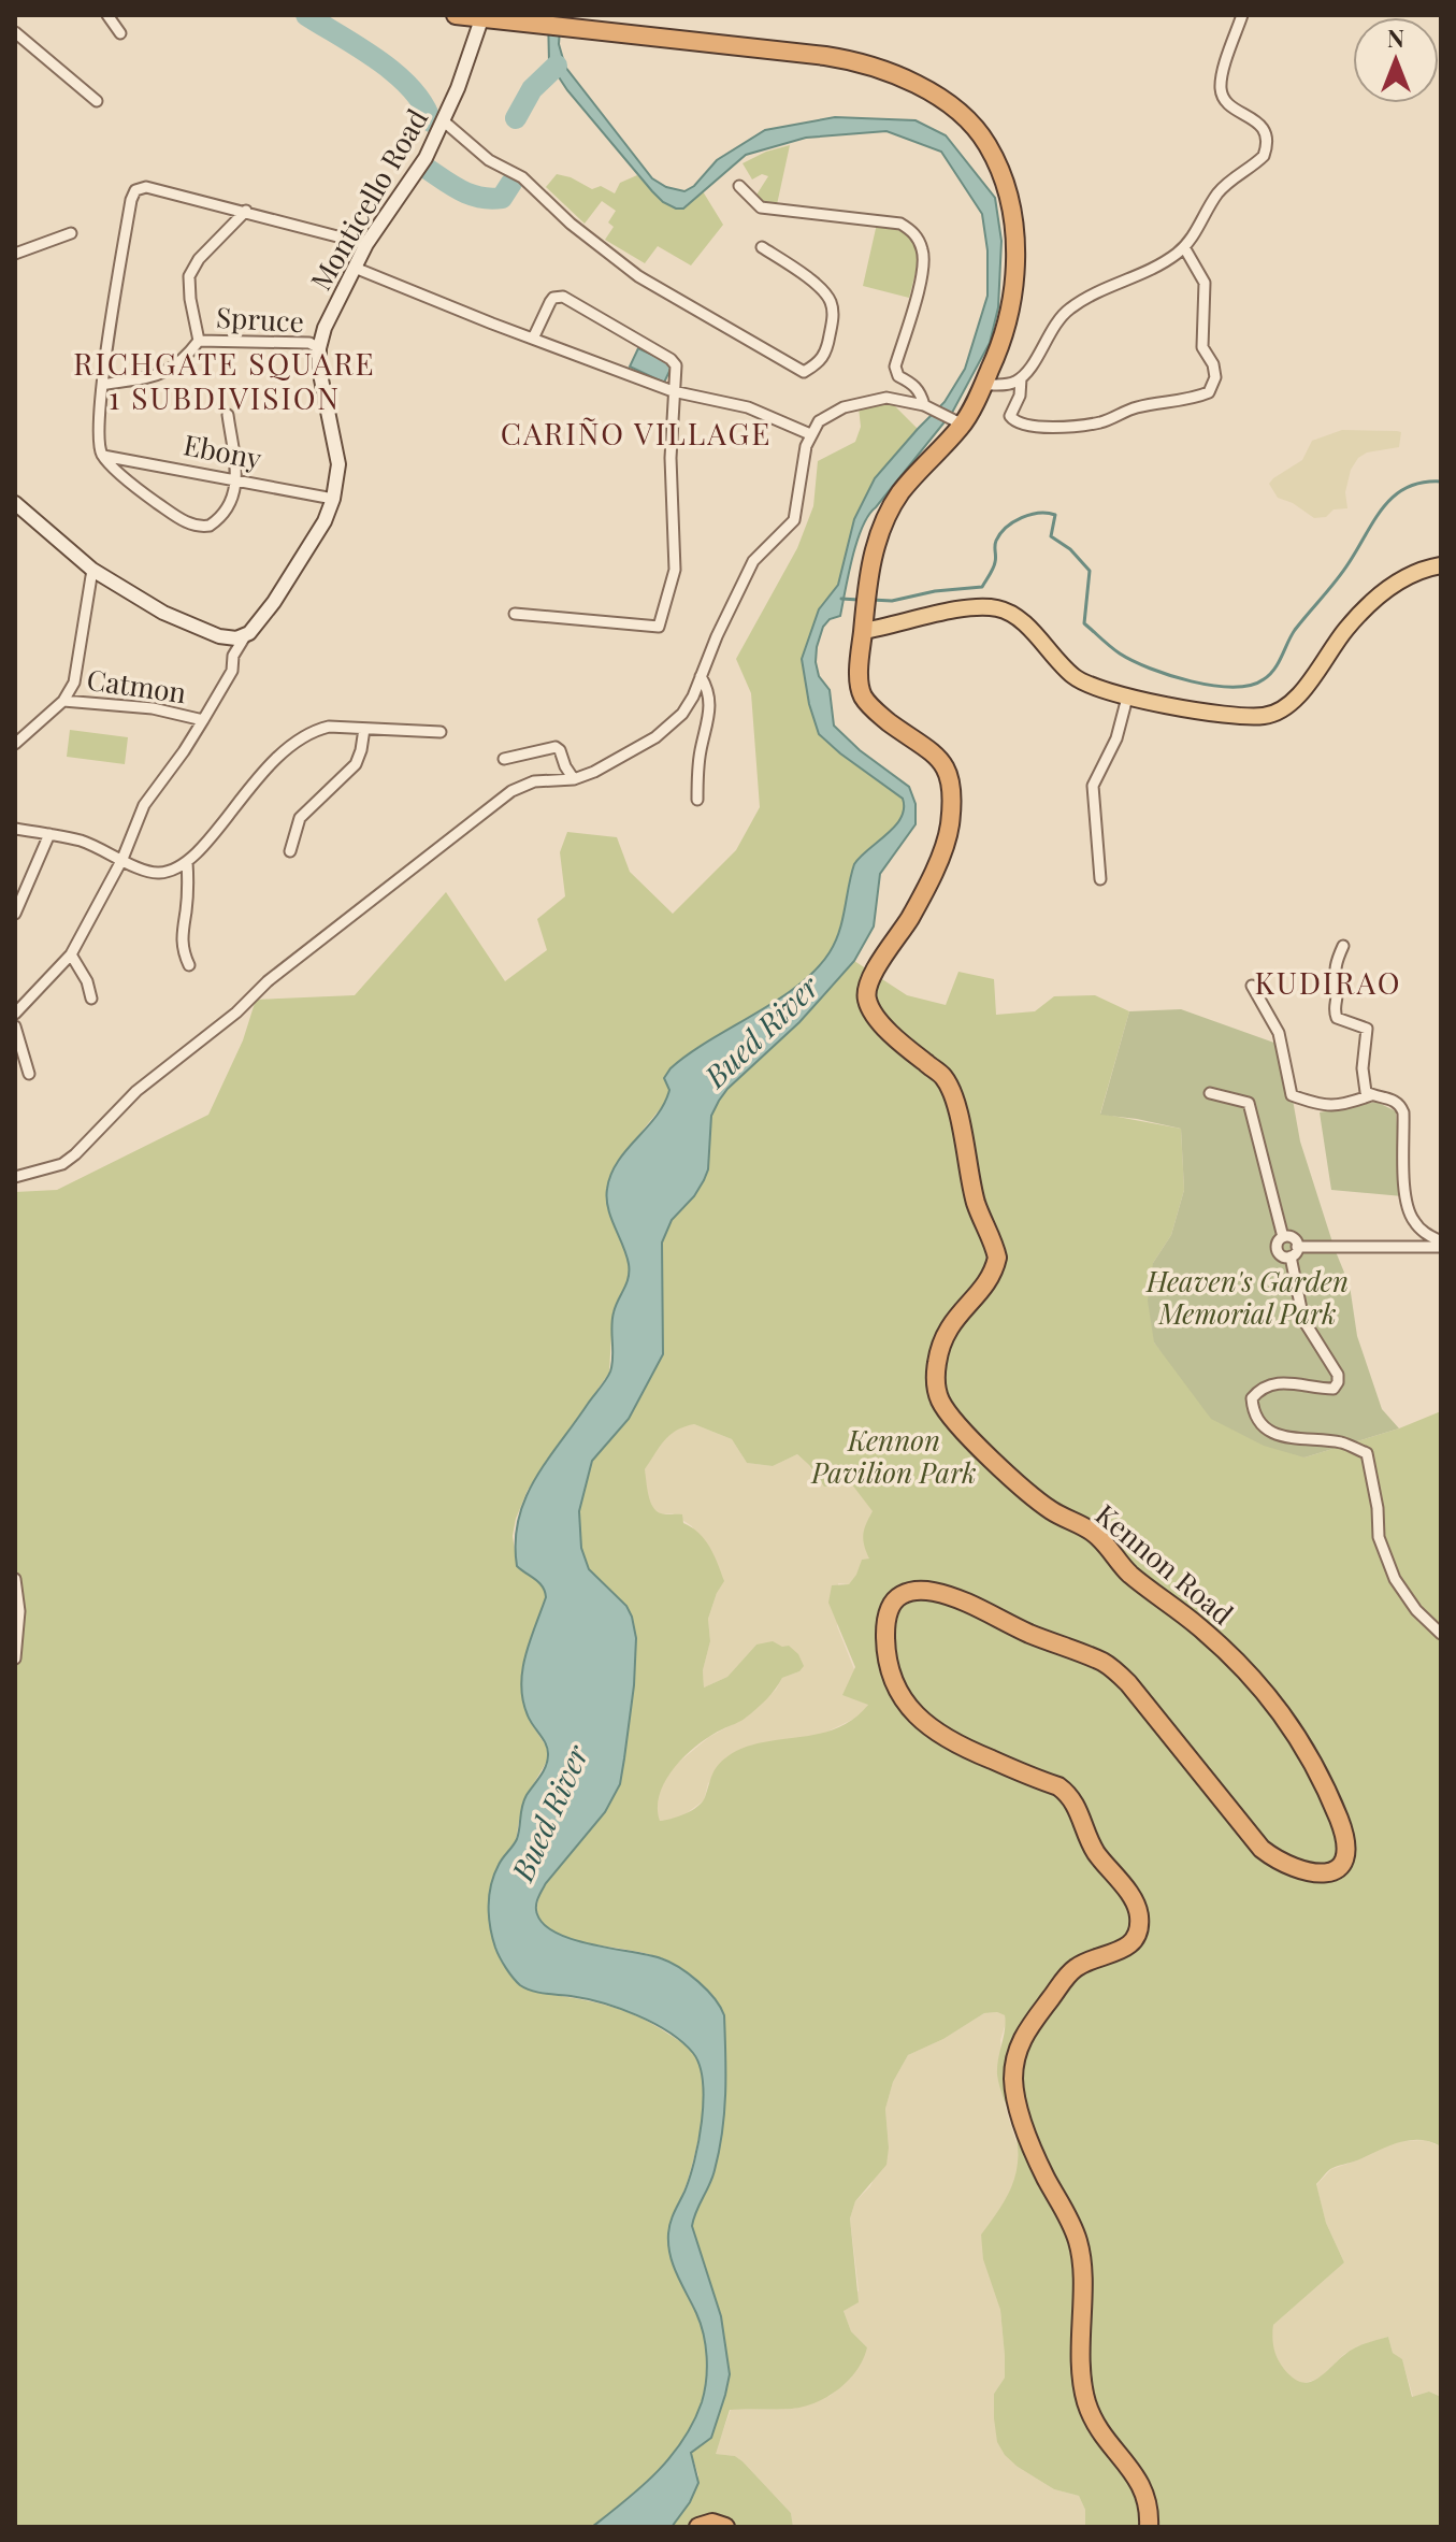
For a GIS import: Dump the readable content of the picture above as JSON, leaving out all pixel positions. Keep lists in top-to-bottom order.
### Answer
{
  "streets": {
    "highway": ["Kennon Road"],
    "main road": ["Monticello Road"],
    "street": ["Spruce", "Ebony", "Catmon"]
  },
  "crossings": [
    ["Monticello Road", "Spruce"],
    ["Monticello Road", "Ebony"],
    ["Monticello Road", "Kennon Road"]
  ],
  "districts": ["RICHGATE SQUARE 1 SUBDIVISION", "CARIÑO VILLAGE", "KUDIRAO"],
  "water": ["Bued River"],
  "parks": ["Heaven's Garden Memorial Park", "Kennon Pavilion Park"],
  "north": "top"
}
